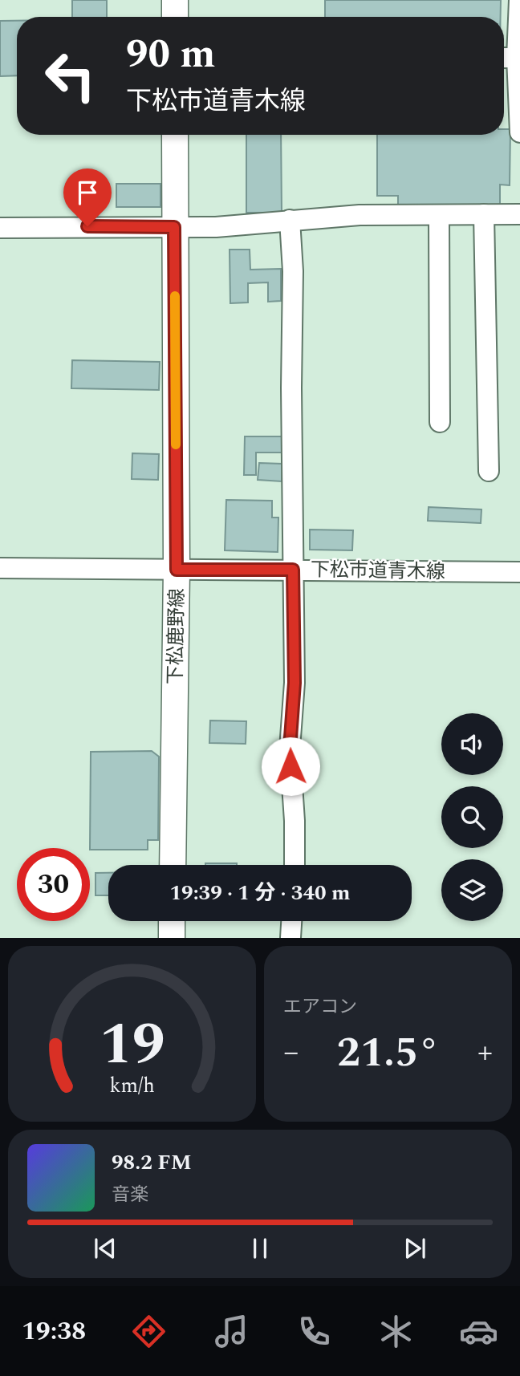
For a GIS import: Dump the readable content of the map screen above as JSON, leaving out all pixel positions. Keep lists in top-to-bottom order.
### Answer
{
  "streets": {
    "main road": ["下松鹿野線"],
    "street": ["下松市道青木線"]
  },
  "crossings": [
    ["下松市道青木線", "下松鹿野線"]
  ],
  "page": {
    "turn": ["90 m", "下松市道青木線"],
    "limit": "30",
    "trip": "19:39 · 1 分 · 340 m",
    "tile": "エアコン",
    "heat": ["−", "21.5°", "+"],
    "song": ["98.2 FM", "音楽"],
    "tabs": "19:38",
    "gauge": ["19", "km/h"]
  }
}
